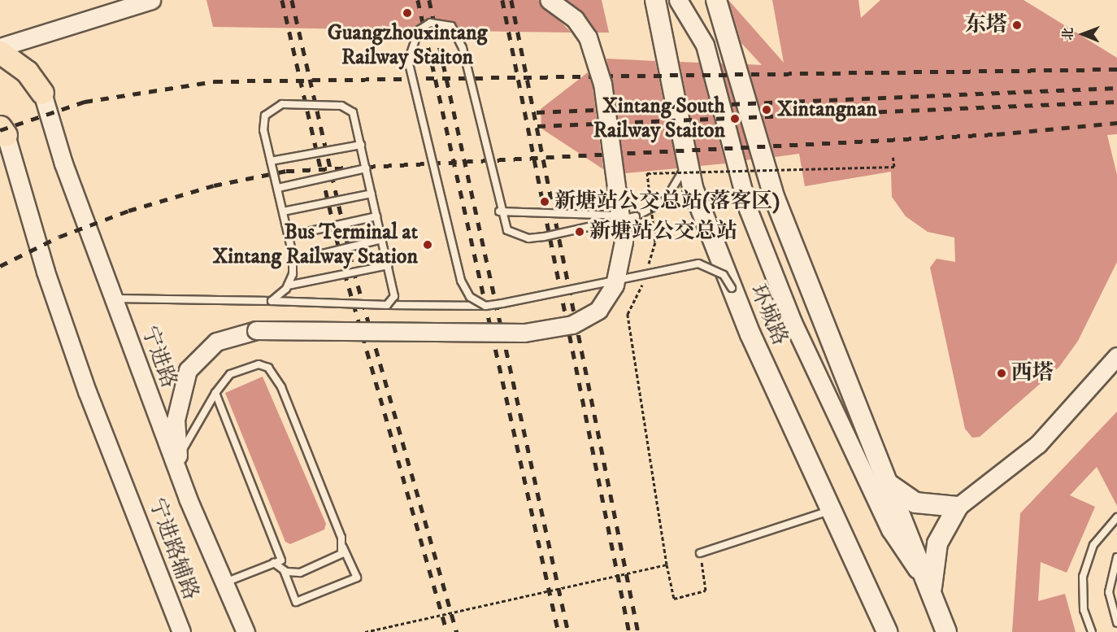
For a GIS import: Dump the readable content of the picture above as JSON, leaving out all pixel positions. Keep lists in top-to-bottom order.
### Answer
{
  "streets": {
    "main road": ["环城路"],
    "street": ["宁进路", "宁进路辅路"]
  },
  "places": [
    "Guangzhouxintang Railway Staiton",
    "东塔",
    "Xintangnan",
    "Xintang South Railway Staiton",
    "新塘站公交总站(落客区)",
    "新塘站公交总站",
    "Bus Terminal at Xintang Railway Station",
    "西塔"
  ],
  "north": "left"
}
